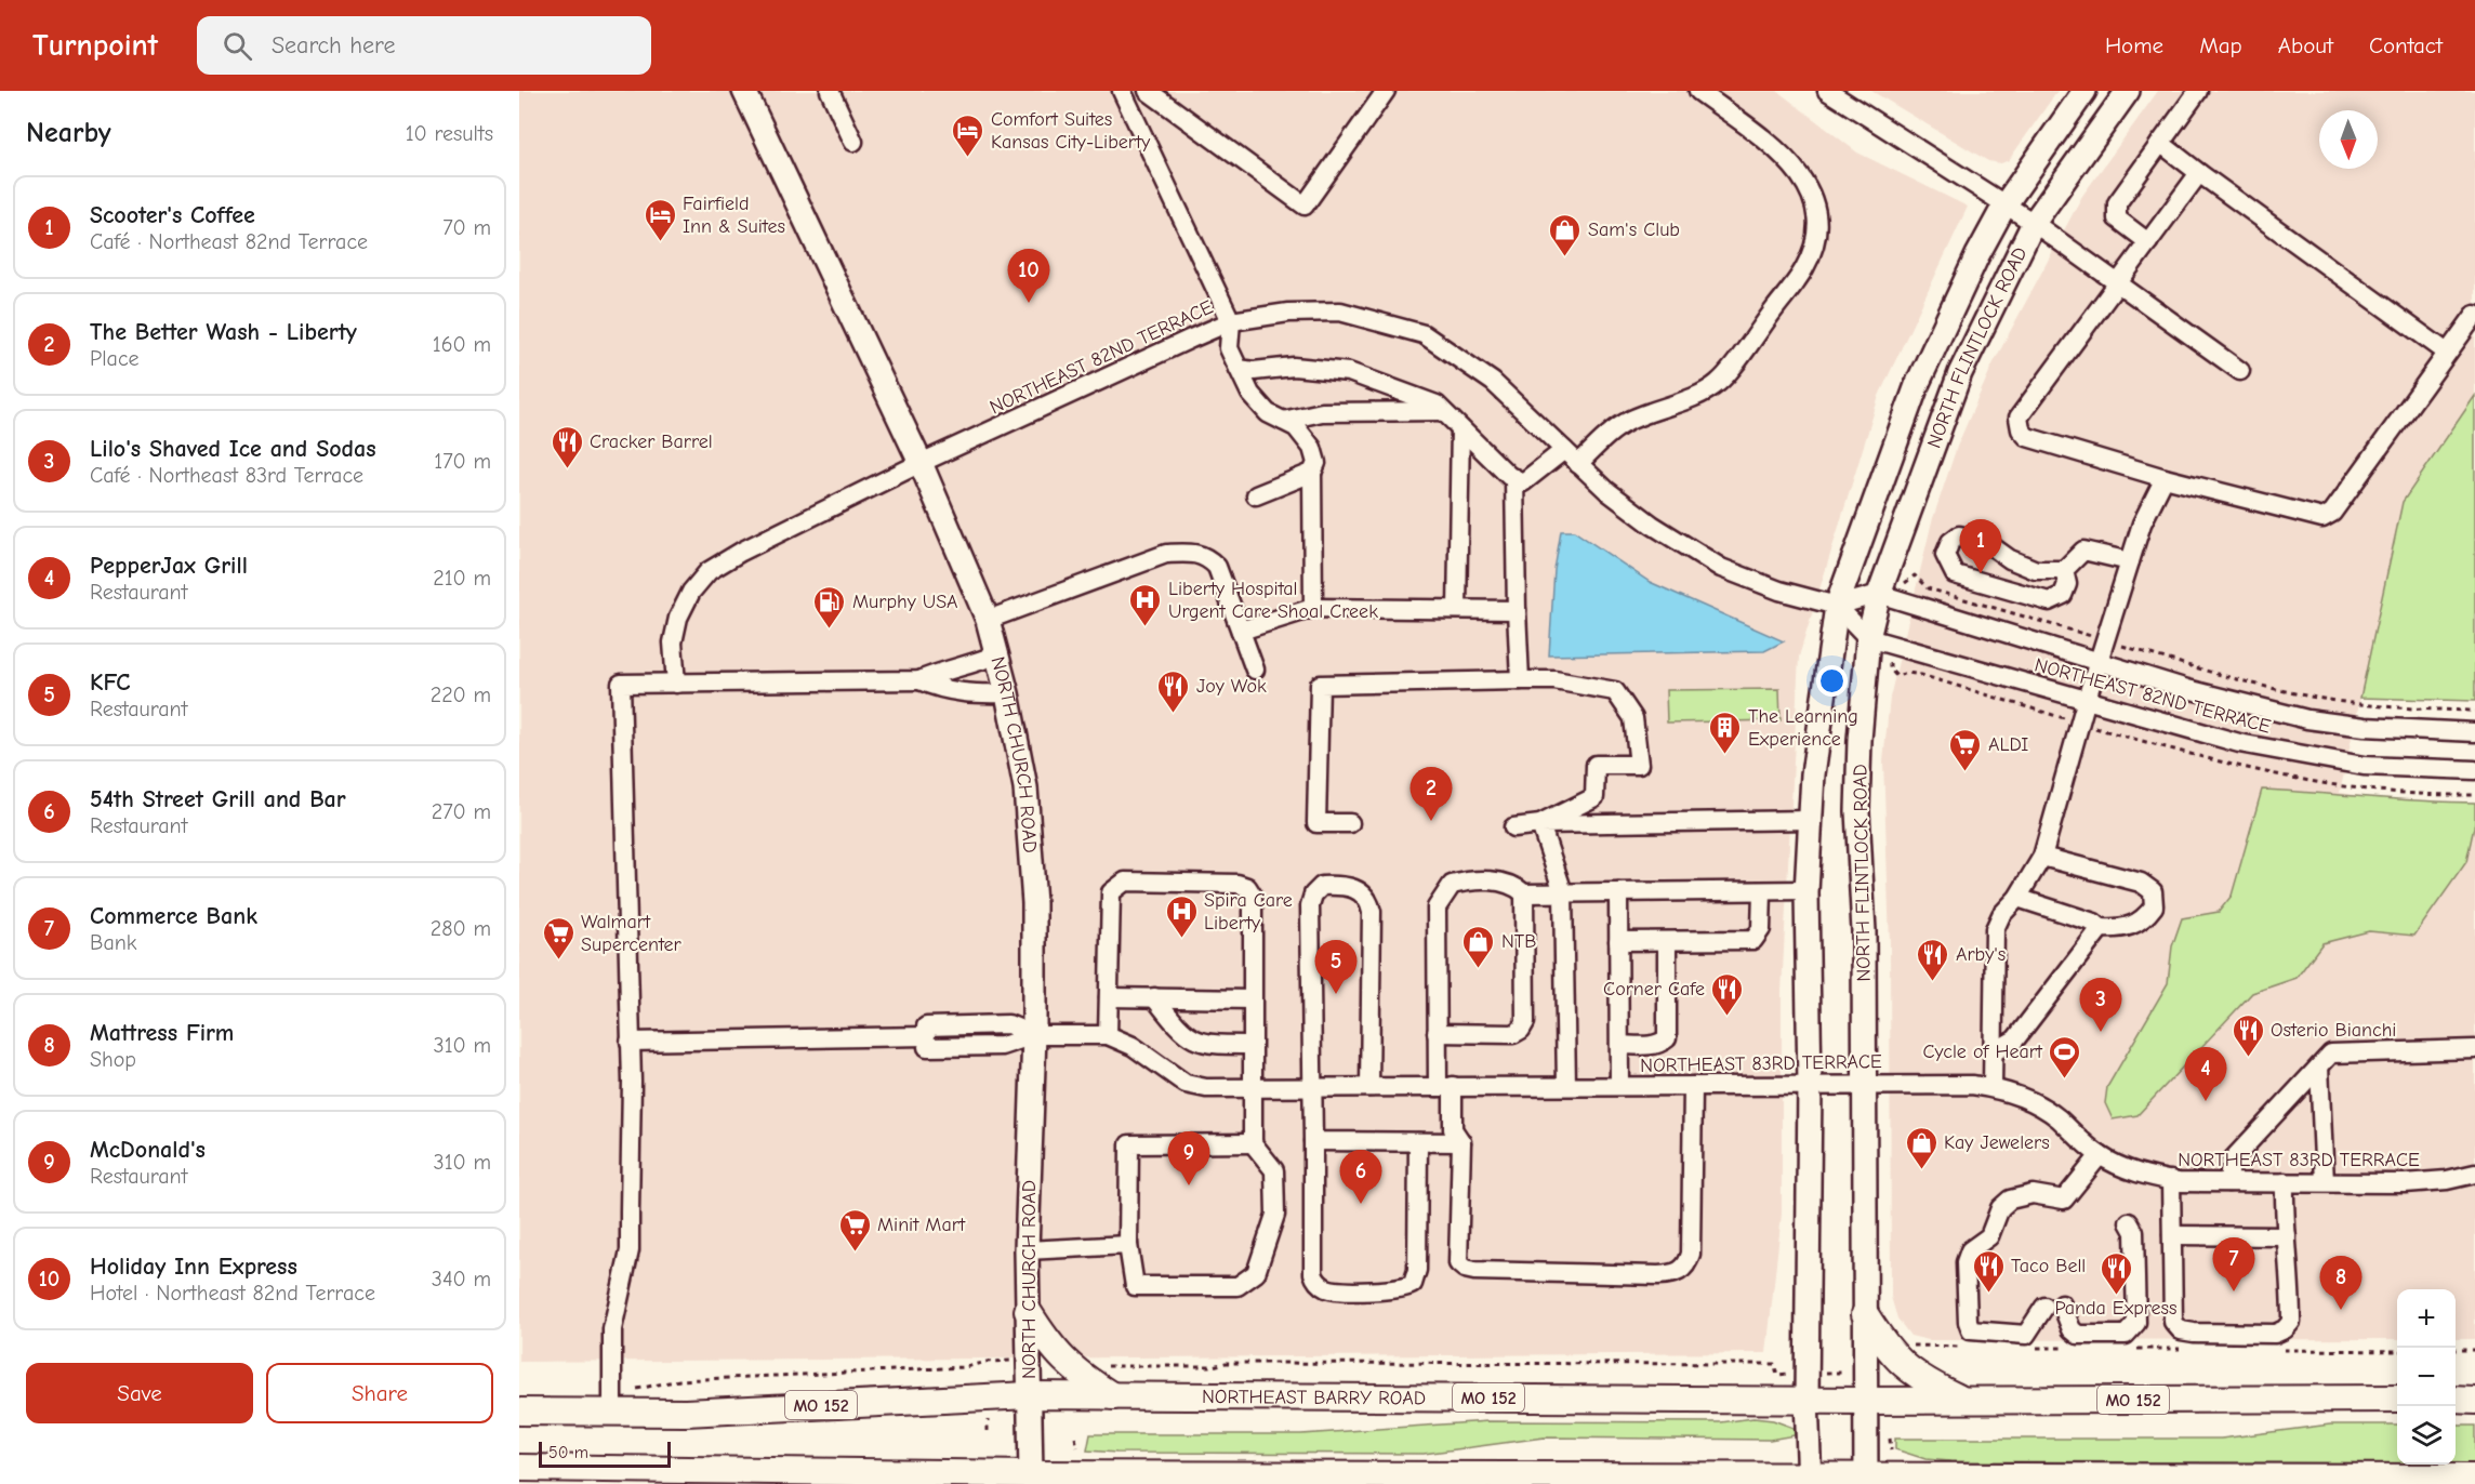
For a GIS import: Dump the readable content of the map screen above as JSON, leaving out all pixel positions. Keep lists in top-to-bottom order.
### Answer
{
  "streets": {
    "highway": ["NORTHEAST BARRY ROAD", "MO 152"],
    "main road": ["NORTH FLINTLOCK ROAD", "NORTH CHURCH ROAD"],
    "street": ["NORTHEAST 82ND TERRACE", "NORTHEAST 83RD TERRACE"]
  },
  "crossings": [
    ["NORTH FLINTLOCK ROAD", "NORTHEAST 82ND TERRACE"],
    ["NORTH FLINTLOCK ROAD", "NORTHEAST 83RD TERRACE"],
    ["NORTH FLINTLOCK ROAD", "NORTHEAST BARRY ROAD"],
    ["NORTH FLINTLOCK ROAD", "MO 152"],
    ["NORTHEAST 82ND TERRACE", "NORTH CHURCH ROAD"],
    ["NORTH CHURCH ROAD", "NORTHEAST 83RD TERRACE"],
    ["NORTH CHURCH ROAD", "MO 152"],
    ["NORTHEAST BARRY ROAD", "MO 152"]
  ],
  "places": {
    "hotel": ["Comfort Suites Kansas City-Liberty", "Fairfield Inn & Suites"],
    "shop": ["Sam's Club", "NTB", "Kay Jewelers"],
    "restaurant": [
      "Cracker Barrel",
      "Joy Wok",
      "Arby's",
      "Corner Cafe",
      "Osterio Bianchi",
      "Taco Bell",
      "Panda Express"
    ],
    "hospital": ["Liberty Hospital Urgent Care Shoal Creek", "Spira Care Liberty"],
    "fuel station": ["Murphy USA"],
    "building": ["The Learning Experience"],
    "supermarket": ["ALDI", "Walmart Supercenter", "Minit Mart"],
    "sports": ["Cycle of Heart"]
  },
  "scale_bar": "50 m",
  "north": "bottom",
  "page": {
    "header": "Turnpoint",
    "search": "Search here",
    "nav": [
      "Home",
      "Map",
      "About",
      "Contact"
    ],
    "heading": ["Nearby", "10 results"],
    "list": [
      {
        "mark": "1",
        "name": "Scooter's Coffee",
        "note": "Café · Northeast 82nd Terrace",
        "value": "70 m"
      },
      {
        "mark": "2",
        "name": "The Better Wash - Liberty",
        "note": "Place",
        "value": "160 m"
      },
      {
        "mark": "3",
        "name": "Lilo's Shaved Ice and Sodas",
        "note": "Café · Northeast 83rd Terrace",
        "value": "170 m"
      },
      {
        "mark": "4",
        "name": "PepperJax Grill",
        "note": "Restaurant",
        "value": "210 m"
      },
      {
        "mark": "5",
        "name": "KFC",
        "note": "Restaurant",
        "value": "220 m"
      },
      {
        "mark": "6",
        "name": "54th Street Grill and Bar",
        "note": "Restaurant",
        "value": "270 m"
      },
      {
        "mark": "7",
        "name": "Commerce Bank",
        "note": "Bank",
        "value": "280 m"
      },
      {
        "mark": "8",
        "name": "Mattress Firm",
        "note": "Shop",
        "value": "310 m"
      },
      {
        "mark": "9",
        "name": "McDonald's",
        "note": "Restaurant",
        "value": "310 m"
      },
      {
        "mark": "10",
        "name": "Holiday Inn Express",
        "note": "Hotel · Northeast 82nd Terrace",
        "value": "340 m"
      }
    ],
    "pins": [
      "10",
      "1",
      "2",
      "5",
      "3",
      "4",
      "9",
      "6",
      "7",
      "8"
    ],
    "map_buttons": ["+", "−"],
    "buttons": ["Save", "Share"],
    "scale": "50 m"
  }
}
